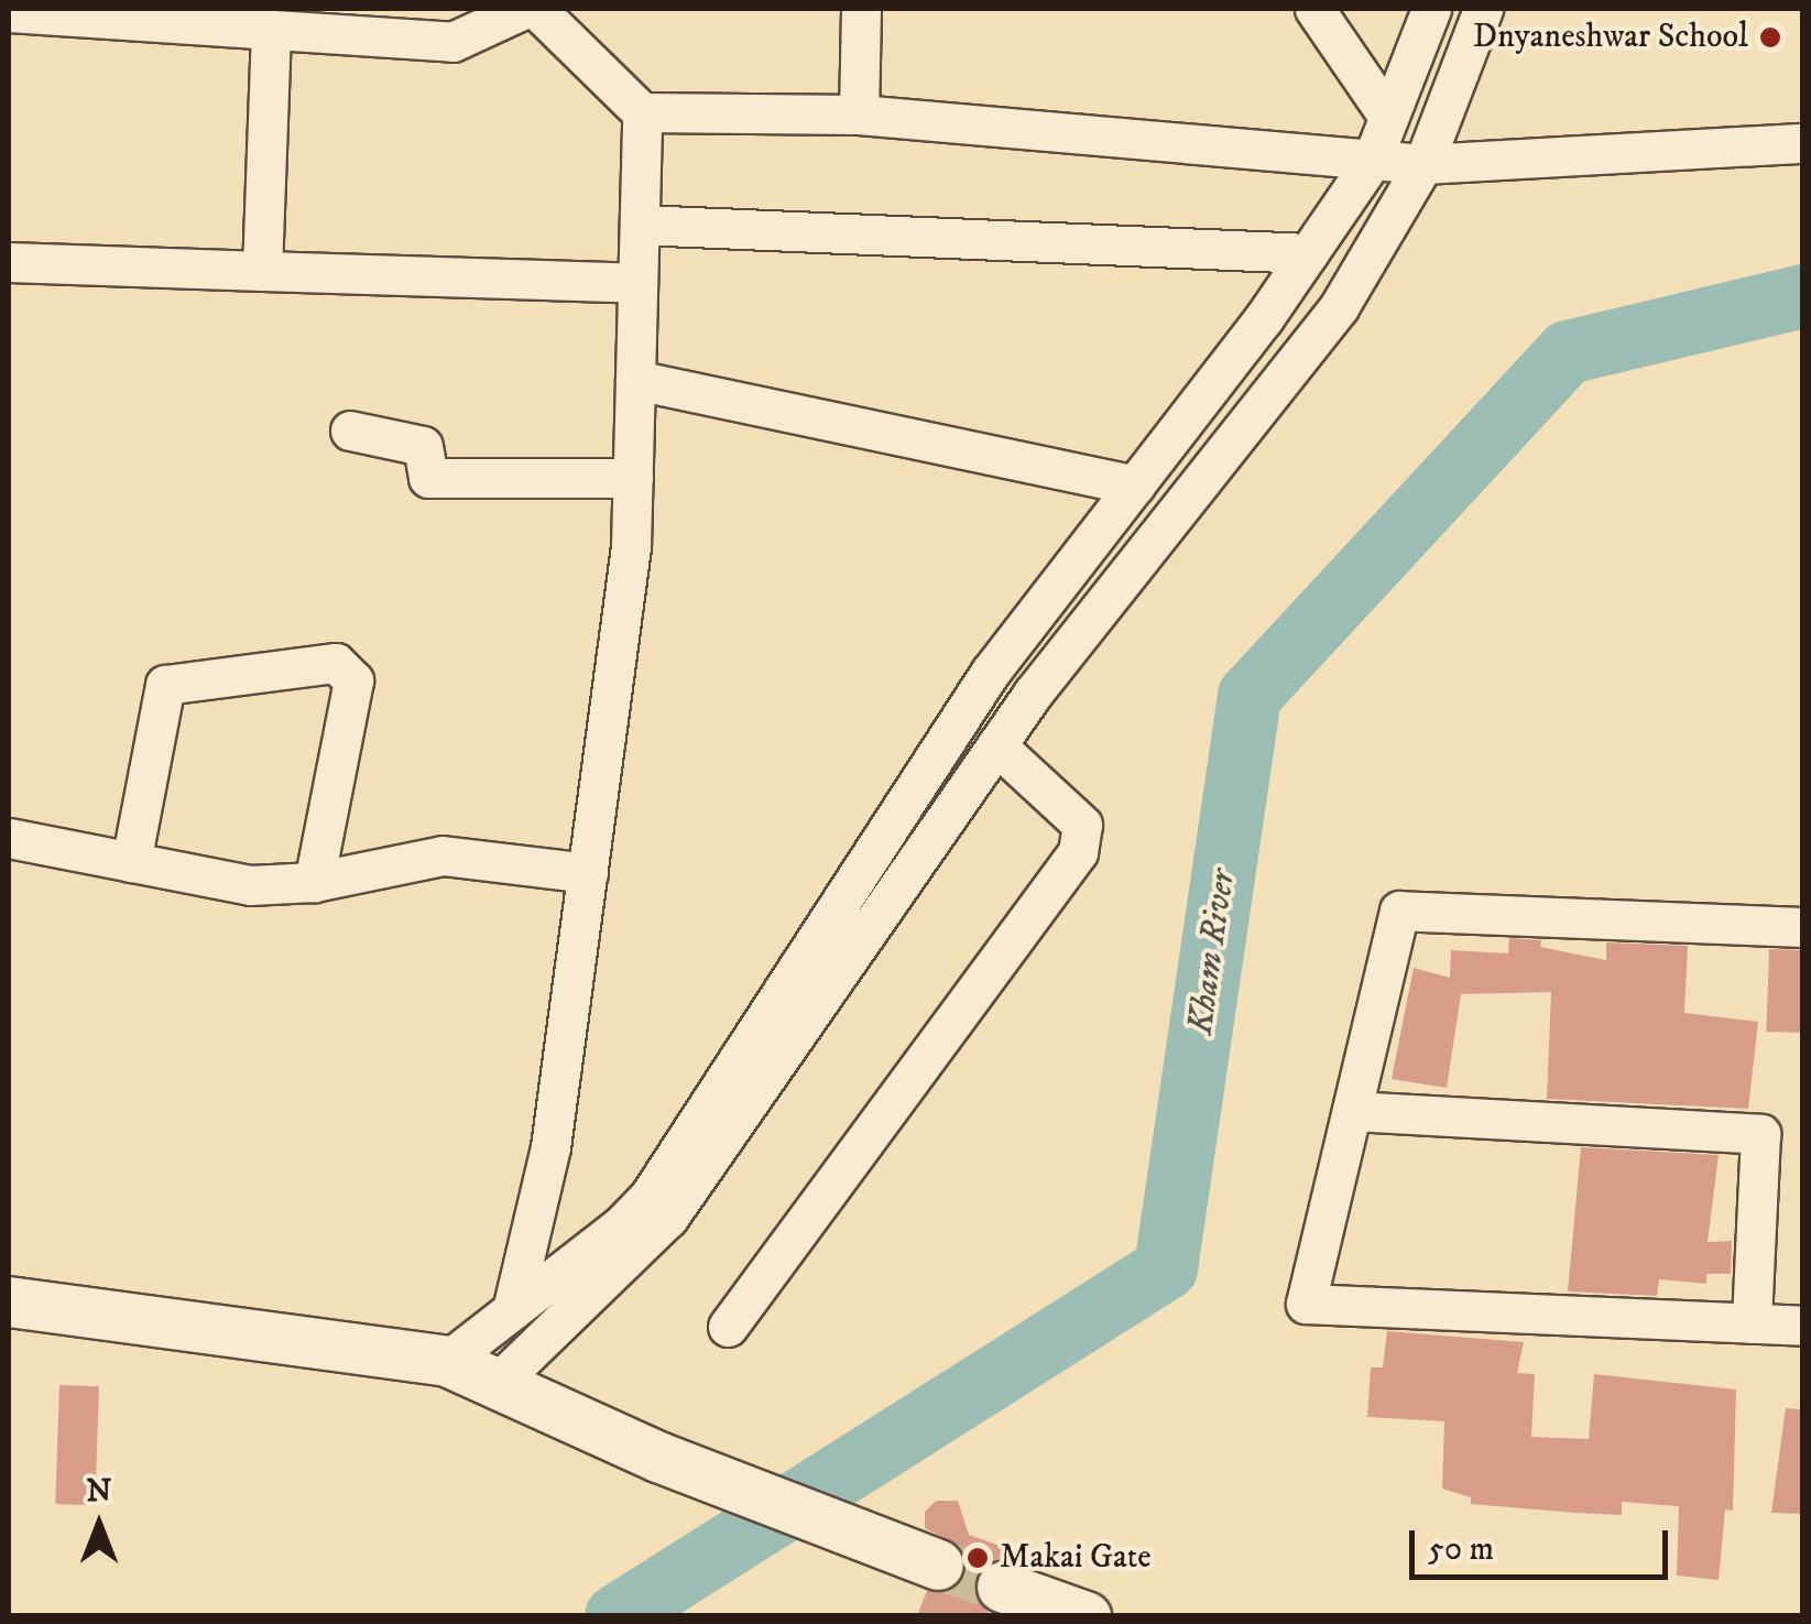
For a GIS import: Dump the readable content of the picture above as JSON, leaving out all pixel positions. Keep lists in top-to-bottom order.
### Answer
{
  "water": ["Kham River"],
  "places": ["Dnyaneshwar School", "Makai Gate"],
  "scale_bar": "50 m",
  "north": "top"
}
